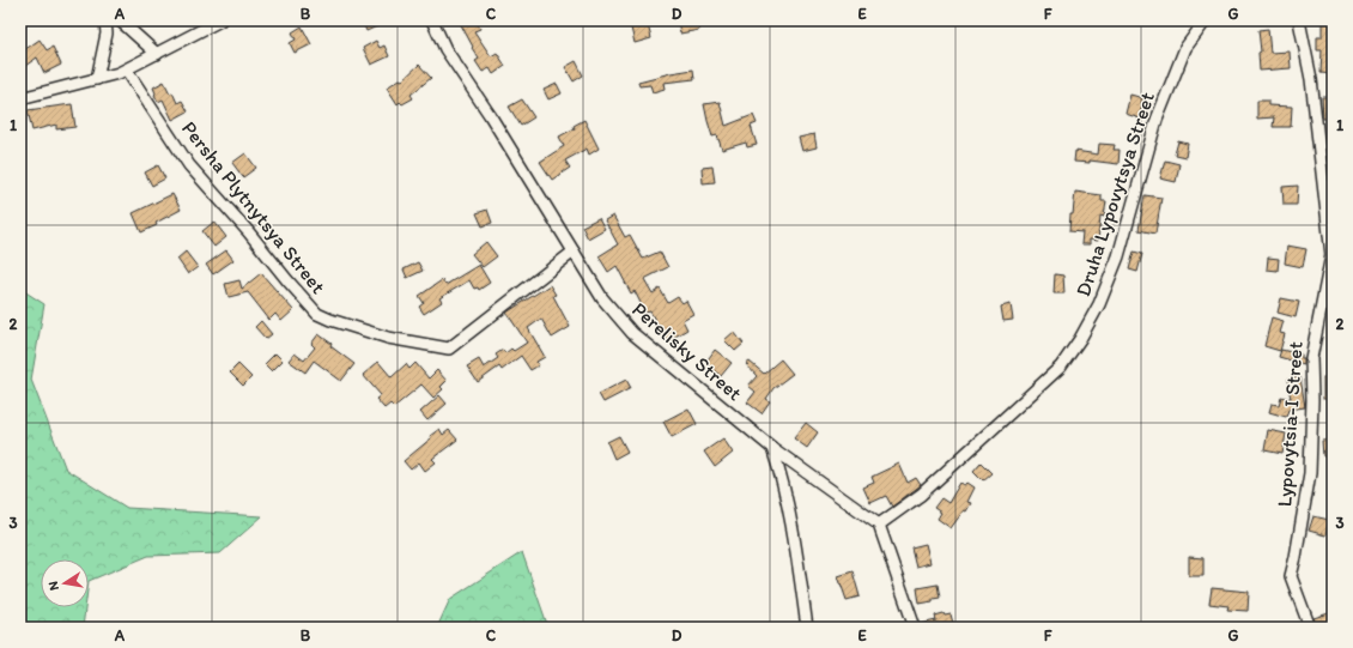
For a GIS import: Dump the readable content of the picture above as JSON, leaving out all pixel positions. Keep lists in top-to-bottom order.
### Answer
{
  "streets": {
    "street": [
      "Druha Lypovytsya Street",
      "Persha Plytnytsya Street",
      "Perelisky Street",
      "Lypovytsia-I Street"
    ]
  },
  "crossings": [
    ["Druha Lypovytsya Street", "Perelisky Street"],
    ["Persha Plytnytsya Street", "Perelisky Street"]
  ],
  "north": "left",
  "grid": {
    "columns": [
      "A",
      "B",
      "C",
      "D",
      "E",
      "F",
      "G"
    ],
    "rows": ["1", "2", "3"]
  }
}
